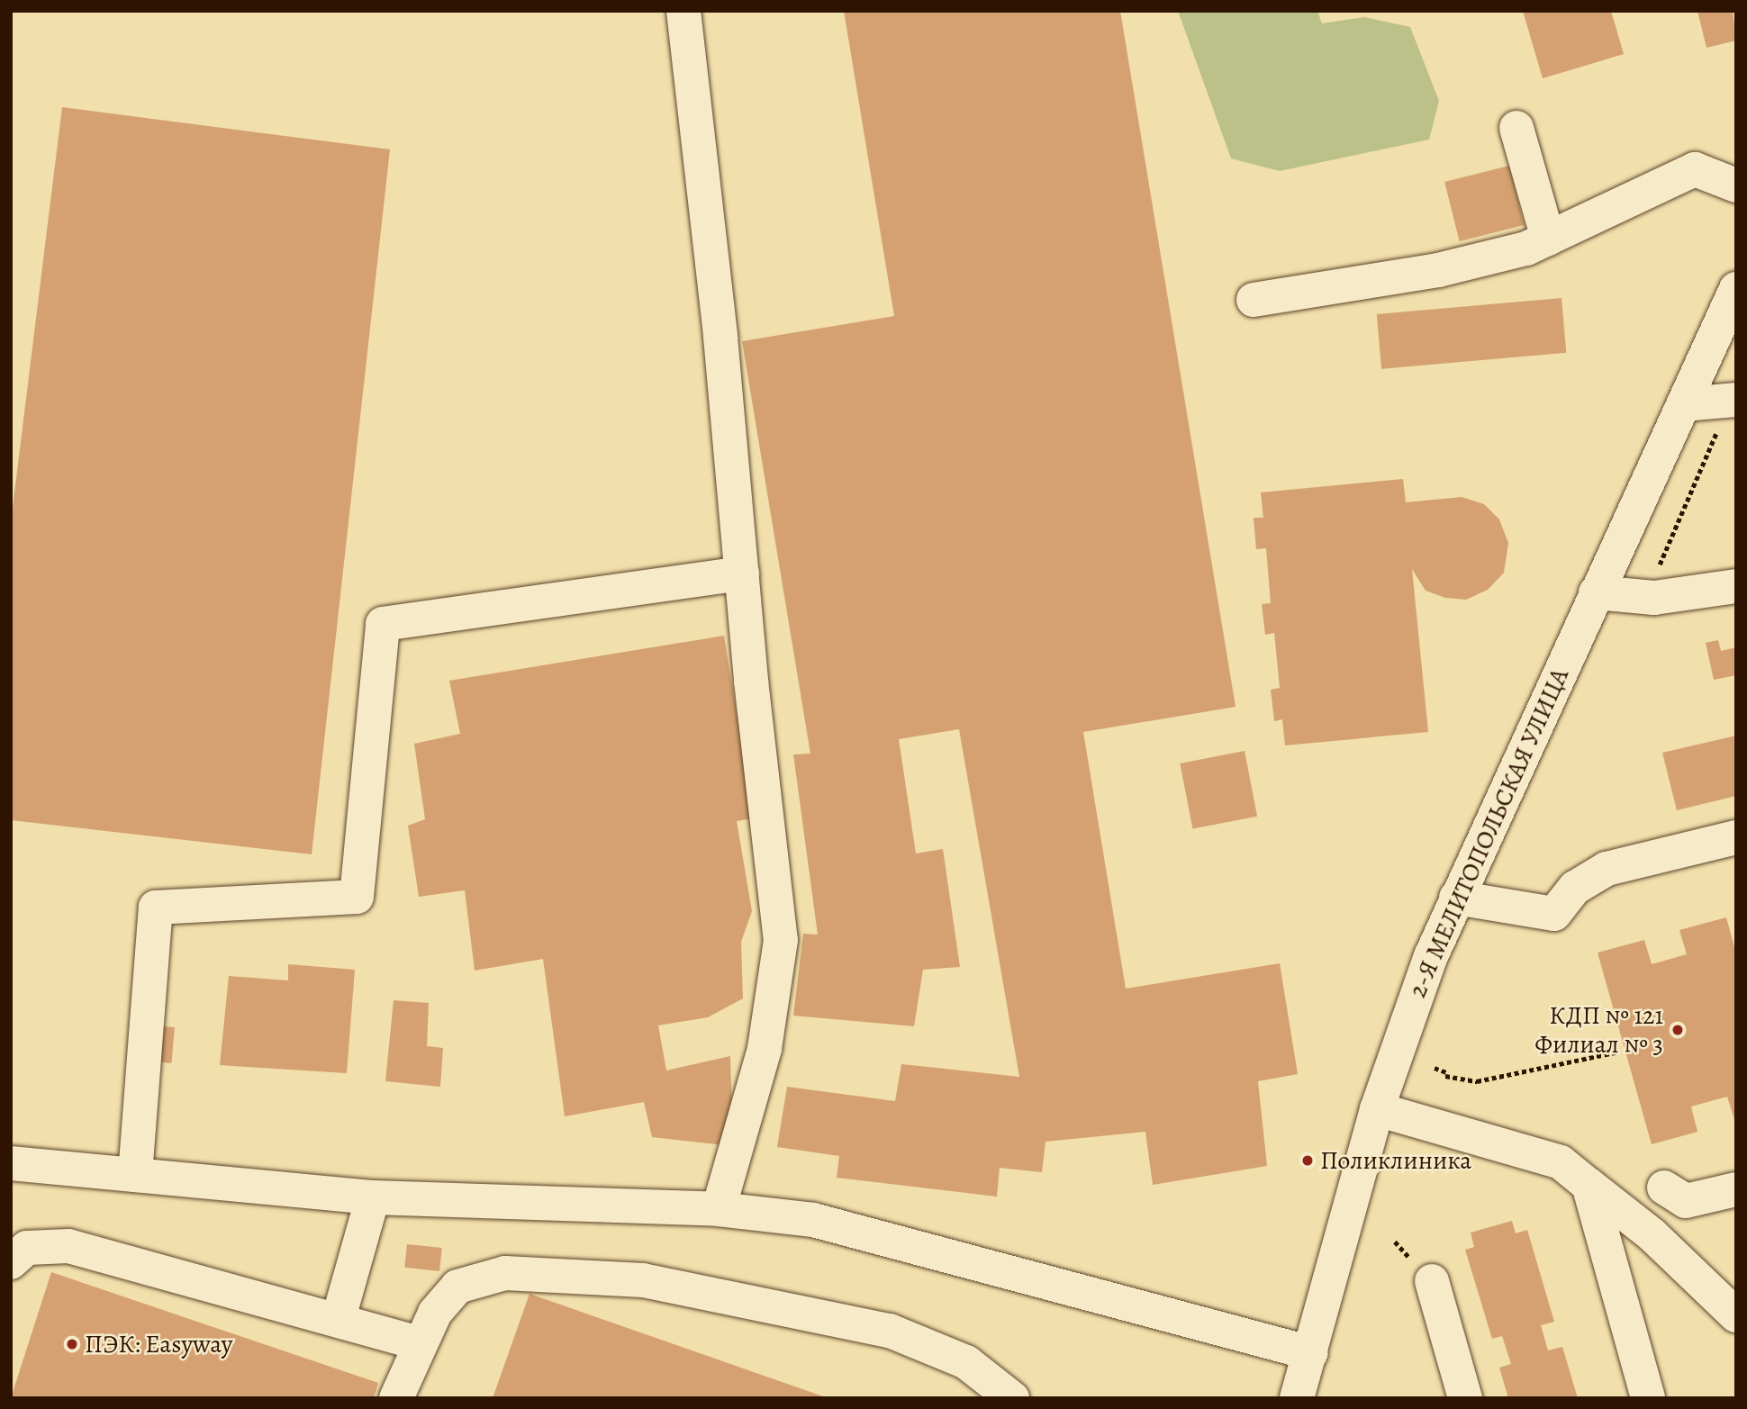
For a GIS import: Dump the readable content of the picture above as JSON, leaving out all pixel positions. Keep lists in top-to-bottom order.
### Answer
{
  "streets": {
    "street": ["2-Я МЕЛИТОПОЛЬСКАЯ УЛИЦА"]
  },
  "places": ["КДП № 121 Филиал № 3", "Поликлиника", "ПЭК: Easyway"]
}
